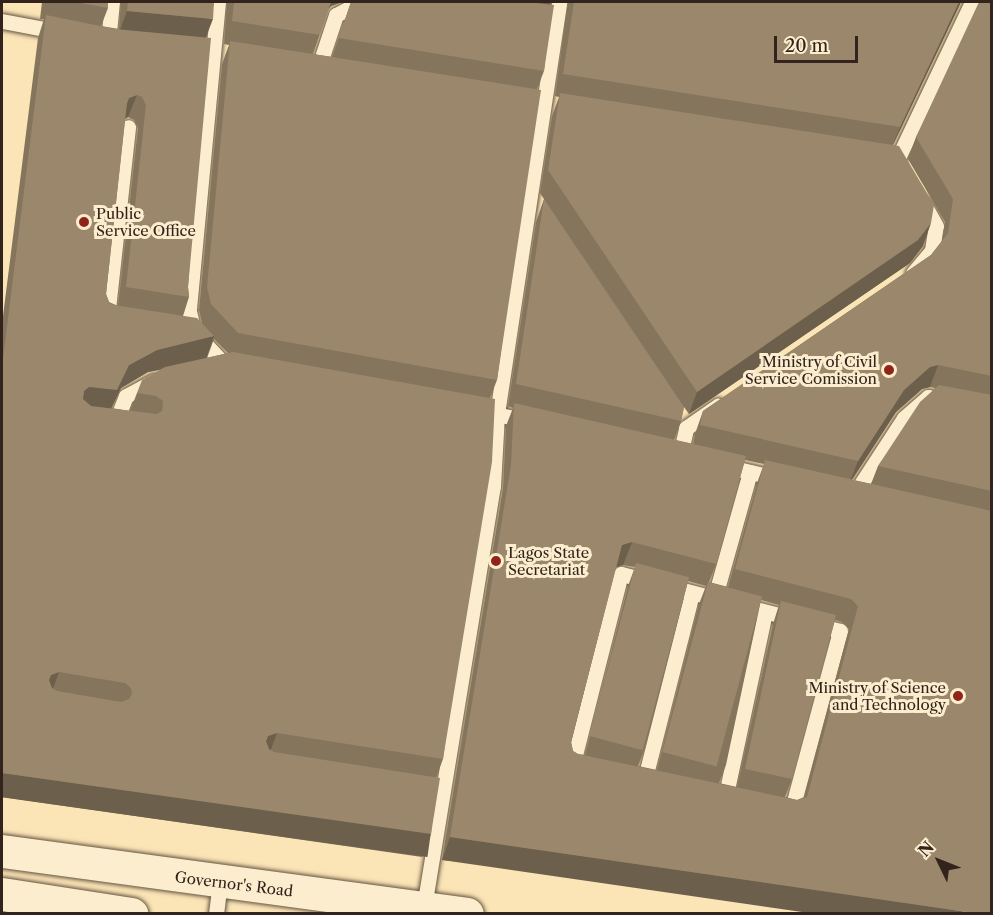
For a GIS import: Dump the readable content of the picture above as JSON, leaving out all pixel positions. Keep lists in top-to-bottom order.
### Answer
{
  "streets": {
    "street": ["Governor's Road"]
  },
  "places": [
    "Public Service Office",
    "Ministry of Civil Service Comission",
    "Lagos State Secretariat",
    "Ministry of Science and Technology"
  ],
  "scale_bar": "20 m",
  "north": "top left"
}
